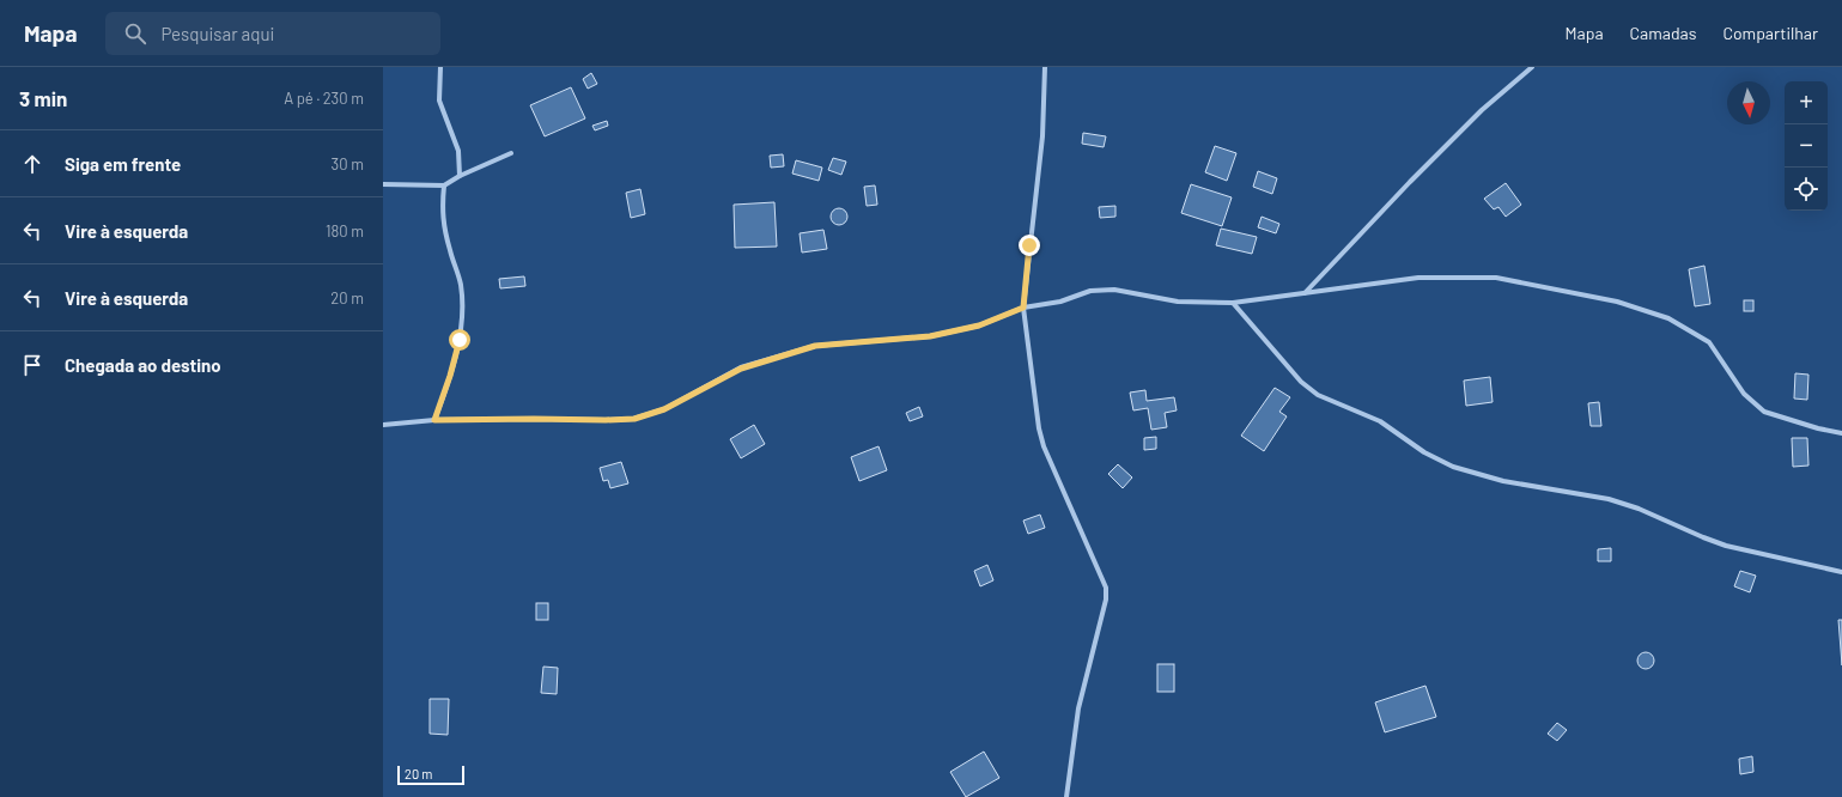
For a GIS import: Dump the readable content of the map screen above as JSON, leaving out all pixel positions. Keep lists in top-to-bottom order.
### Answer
{
  "scale_bar": "20 m",
  "north": "bottom",
  "page": {
    "header": "Mapa",
    "search": "Pesquisar aqui",
    "nav": ["Mapa", "Camadas", "Compartilhar"],
    "heading": ["3 min", "A pé · 230 m"],
    "map_buttons": ["+", "−"],
    "list": [
      ["Siga em frente", "30 m"],
      ["Vire à esquerda", "180 m"],
      ["Vire à esquerda", "20 m"],
      "Chegada ao destino"
    ],
    "scale": "20 m"
  }
}
